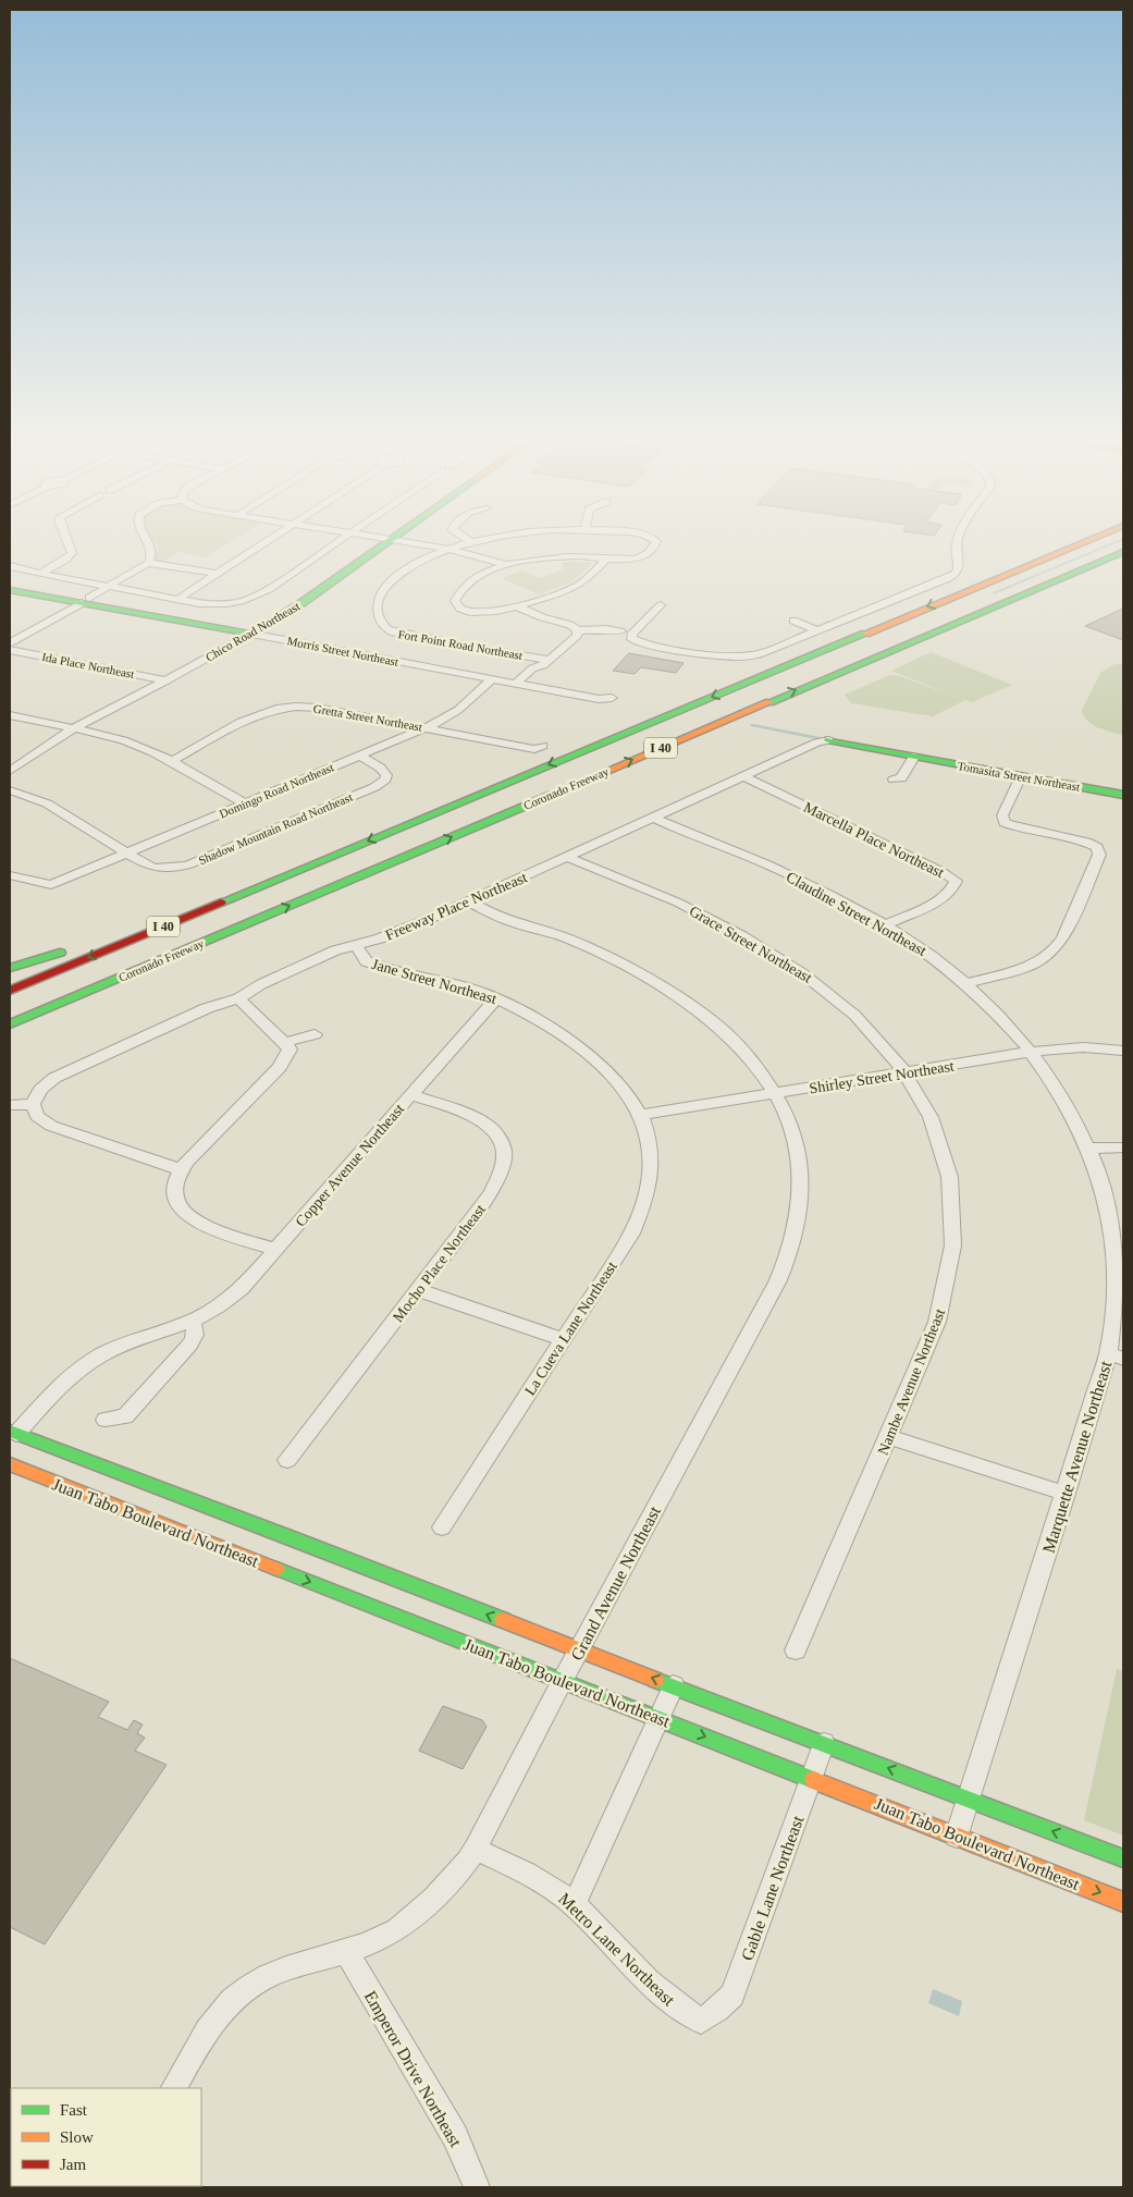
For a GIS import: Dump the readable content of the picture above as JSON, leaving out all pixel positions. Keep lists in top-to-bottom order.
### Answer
{
  "streets": {
    "main road": [
      "Chico Road Northeast",
      "Morris Street Northeast",
      "I 40",
      "Tomasita Street Northeast",
      "Coronado Freeway",
      "Juan Tabo Boulevard Northeast"
    ],
    "street": [
      "Fort Point Road Northeast",
      "Ida Place Northeast",
      "Gretta Street Northeast",
      "Domingo Road Northeast",
      "Shadow Mountain Road Northeast",
      "Marcella Place Northeast",
      "Freeway Place Northeast",
      "Claudine Street Northeast",
      "Grace Street Northeast",
      "Jane Street Northeast",
      "Shirley Street Northeast",
      "Copper Avenue Northeast",
      "Mocho Place Northeast",
      "La Cueva Lane Northeast",
      "Nambe Avenue Northeast",
      "Marquette Avenue Northeast",
      "Grand Avenue Northeast",
      "Gable Lane Northeast",
      "Metro Lane Northeast",
      "Emperor Drive Northeast"
    ]
  },
  "crossings": [
    ["Chico Road Northeast", "Morris Street Northeast"],
    ["Chico Road Northeast", "Ida Place Northeast"],
    ["Morris Street Northeast", "Domingo Road Northeast"],
    ["Gretta Street Northeast", "Domingo Road Northeast"],
    ["Tomasita Street Northeast", "Freeway Place Northeast"],
    ["Domingo Road Northeast", "Shadow Mountain Road Northeast"],
    ["Marcella Place Northeast", "Freeway Place Northeast"],
    ["Marcella Place Northeast", "Claudine Street Northeast"],
    ["Freeway Place Northeast", "Claudine Street Northeast"],
    ["Freeway Place Northeast", "Grace Street Northeast"],
    ["Freeway Place Northeast", "Jane Street Northeast"],
    ["Freeway Place Northeast", "Grand Avenue Northeast"],
    ["Claudine Street Northeast", "Shirley Street Northeast"],
    ["Claudine Street Northeast", "Marquette Avenue Northeast"],
    ["Grace Street Northeast", "Shirley Street Northeast"],
    ["Grace Street Northeast", "Nambe Avenue Northeast"],
    ["Jane Street Northeast", "Shirley Street Northeast"],
    ["Jane Street Northeast", "Copper Avenue Northeast"],
    ["Jane Street Northeast", "La Cueva Lane Northeast"],
    ["Shirley Street Northeast", "La Cueva Lane Northeast"],
    ["Shirley Street Northeast", "Nambe Avenue Northeast"],
    ["Shirley Street Northeast", "Marquette Avenue Northeast"],
    ["Shirley Street Northeast", "Grand Avenue Northeast"],
    ["Copper Avenue Northeast", "Mocho Place Northeast"],
    ["Marquette Avenue Northeast", "Juan Tabo Boulevard Northeast"],
    ["Juan Tabo Boulevard Northeast", "Grand Avenue Northeast"],
    ["Juan Tabo Boulevard Northeast", "Gable Lane Northeast"],
    ["Grand Avenue Northeast", "Metro Lane Northeast"],
    ["Grand Avenue Northeast", "Emperor Drive Northeast"],
    ["Gable Lane Northeast", "Metro Lane Northeast"]
  ],
  "legend": ["Fast", "Slow", "Jam"]
}
